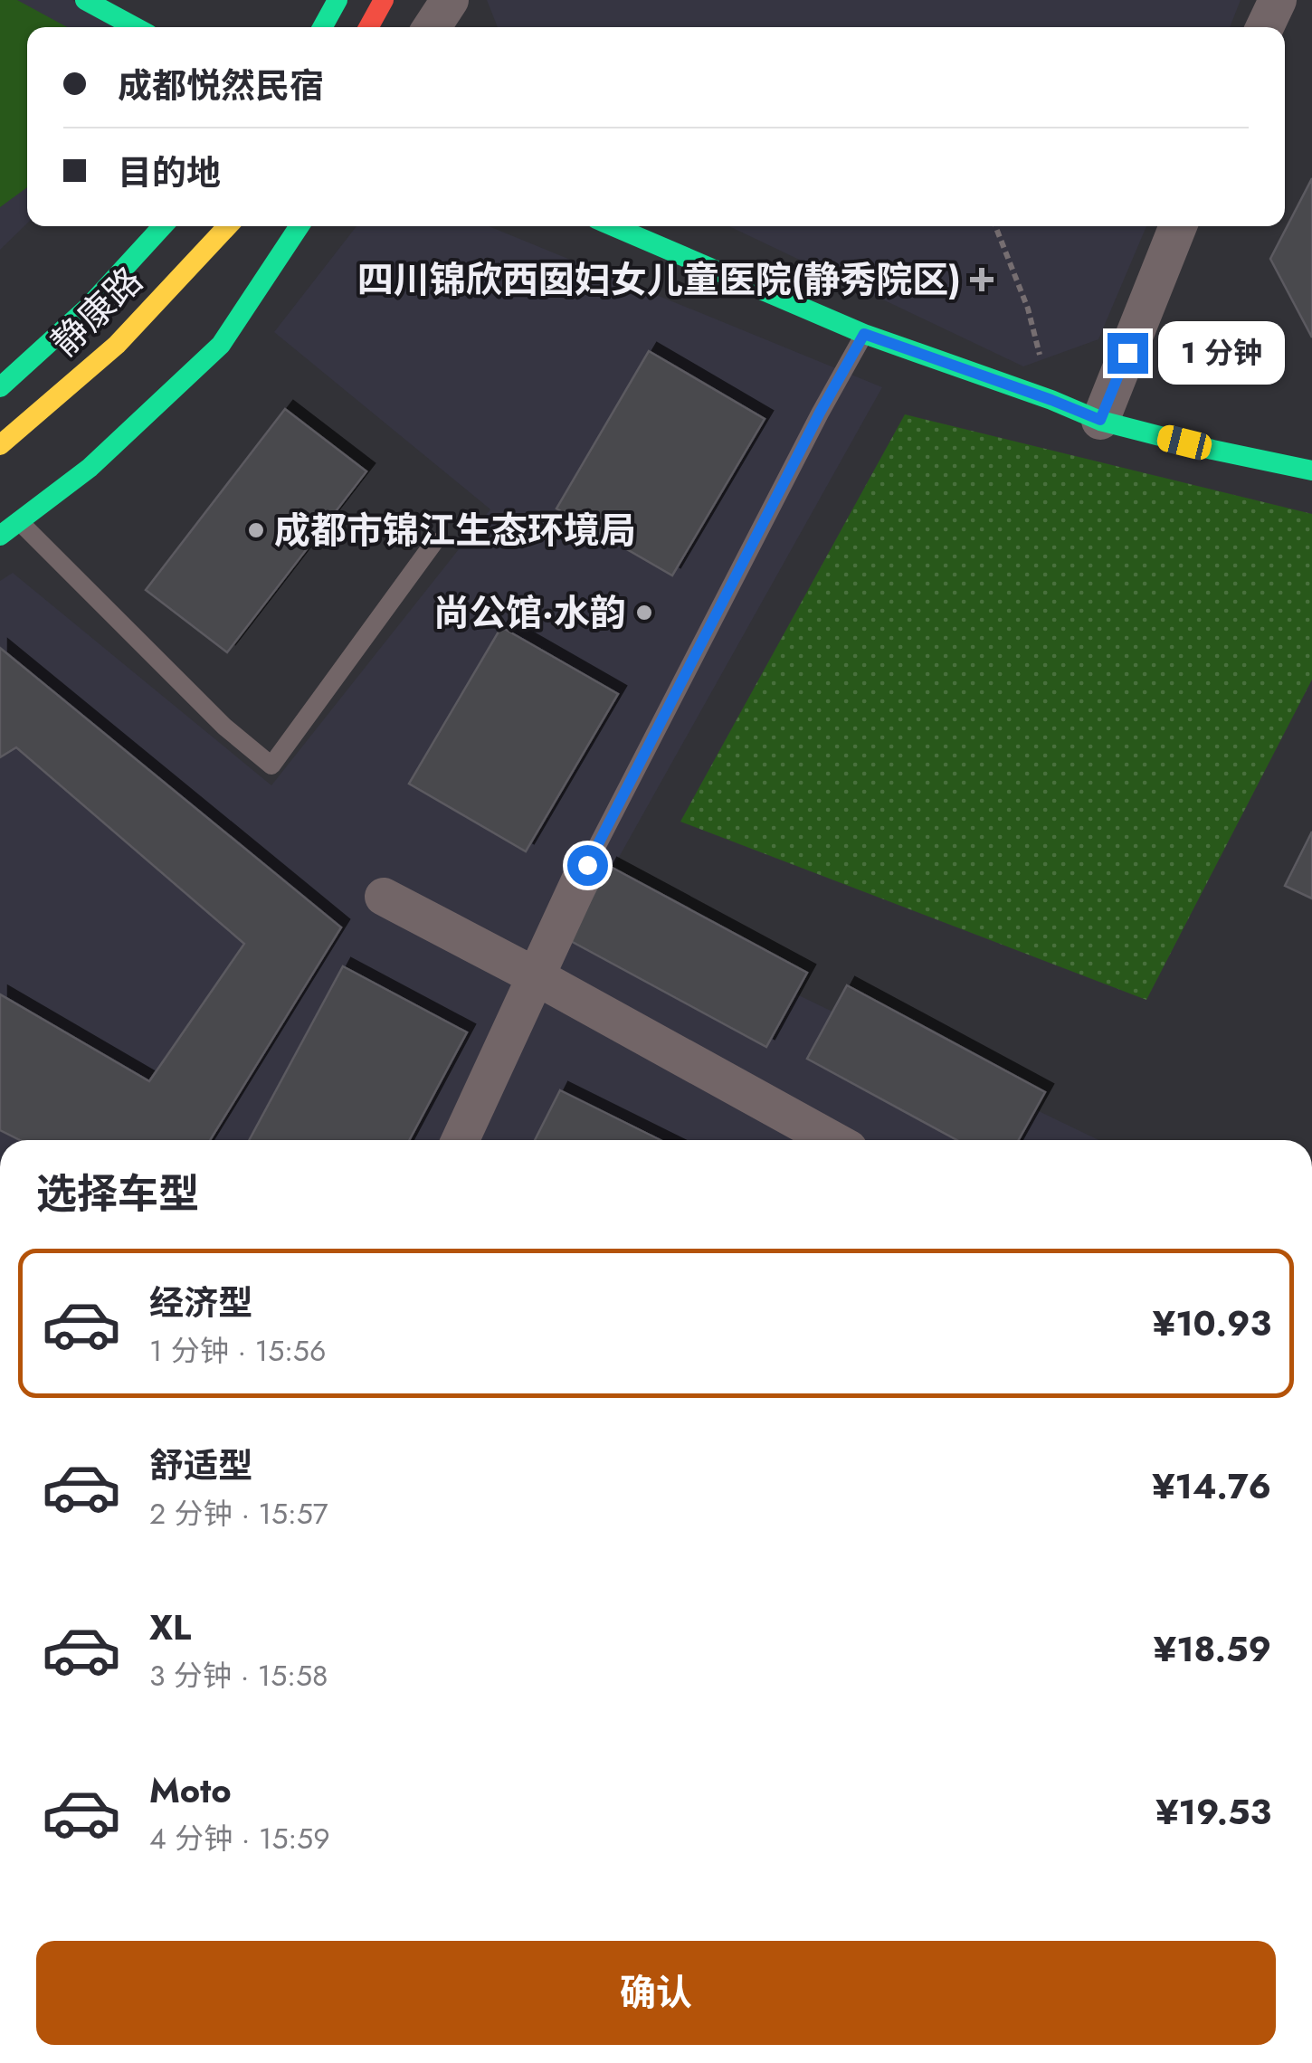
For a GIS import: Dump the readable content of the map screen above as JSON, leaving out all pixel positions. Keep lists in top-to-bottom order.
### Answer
{
  "streets": {
    "street": ["静康路"]
  },
  "places": {
    "health": ["四川锦欣西囡妇女儿童医院(静秀院区)"],
    "other": ["成都市锦江生态环境局", "尚公馆·水韵"]
  },
  "page": {
    "banner": ["成都悦然民宿", "目的地"],
    "bubble": "1 分钟",
    "heading": "选择车型",
    "list": [
      {
        "name": "经济型",
        "note": "1 分钟 · 15:56",
        "value": "¥10.93"
      },
      {
        "name": "舒适型",
        "note": "2 分钟 · 15:57",
        "value": "¥14.76"
      },
      {
        "name": "XL",
        "note": "3 分钟 · 15:58",
        "value": "¥18.59"
      },
      {
        "name": "Moto",
        "note": "4 分钟 · 15:59",
        "value": "¥19.53"
      }
    ],
    "buttons": "确认"
  }
}
